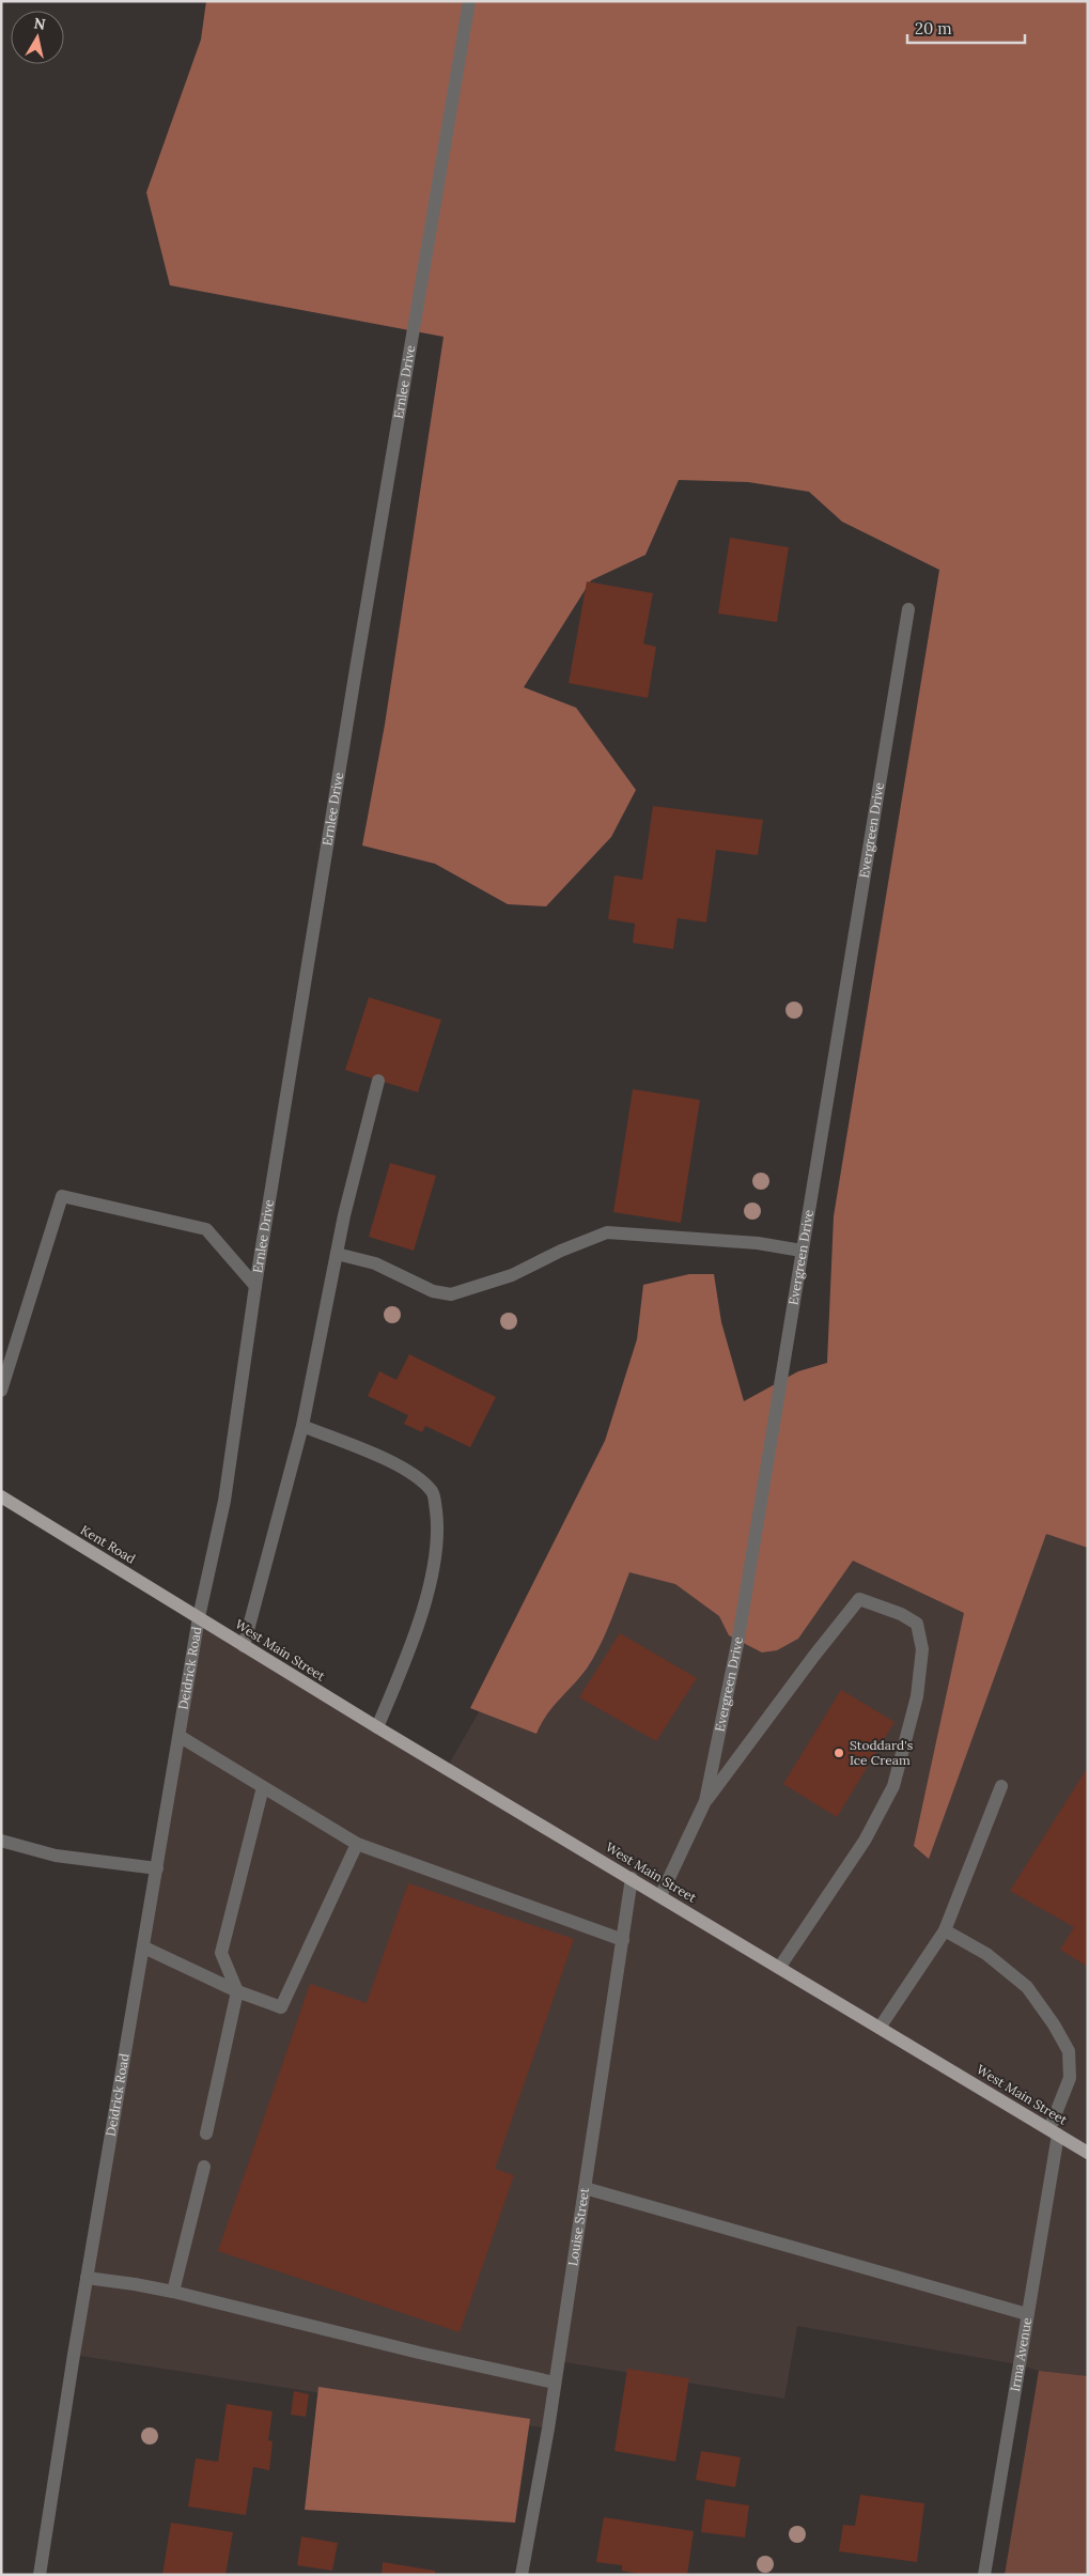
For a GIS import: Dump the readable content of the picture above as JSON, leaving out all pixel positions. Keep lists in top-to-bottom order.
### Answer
{
  "streets": {
    "main road": ["Kent Road", "West Main Street"],
    "street": [
      "Ernlee Drive",
      "Evergreen Drive",
      "Deidrick Road",
      "Louise Street",
      "Irma Avenue"
    ]
  },
  "crossings": [
    ["Ernlee Drive", "Kent Road"],
    ["Ernlee Drive", "West Main Street"],
    ["Ernlee Drive", "Deidrick Road"],
    ["Evergreen Drive", "West Main Street"],
    ["Kent Road", "West Main Street"],
    ["Kent Road", "Deidrick Road"],
    ["West Main Street", "Deidrick Road"],
    ["West Main Street", "Louise Street"],
    ["West Main Street", "Irma Avenue"]
  ],
  "places": ["Stoddard's Ice Cream"],
  "scale_bar": "20 m",
  "north": "top"
}
